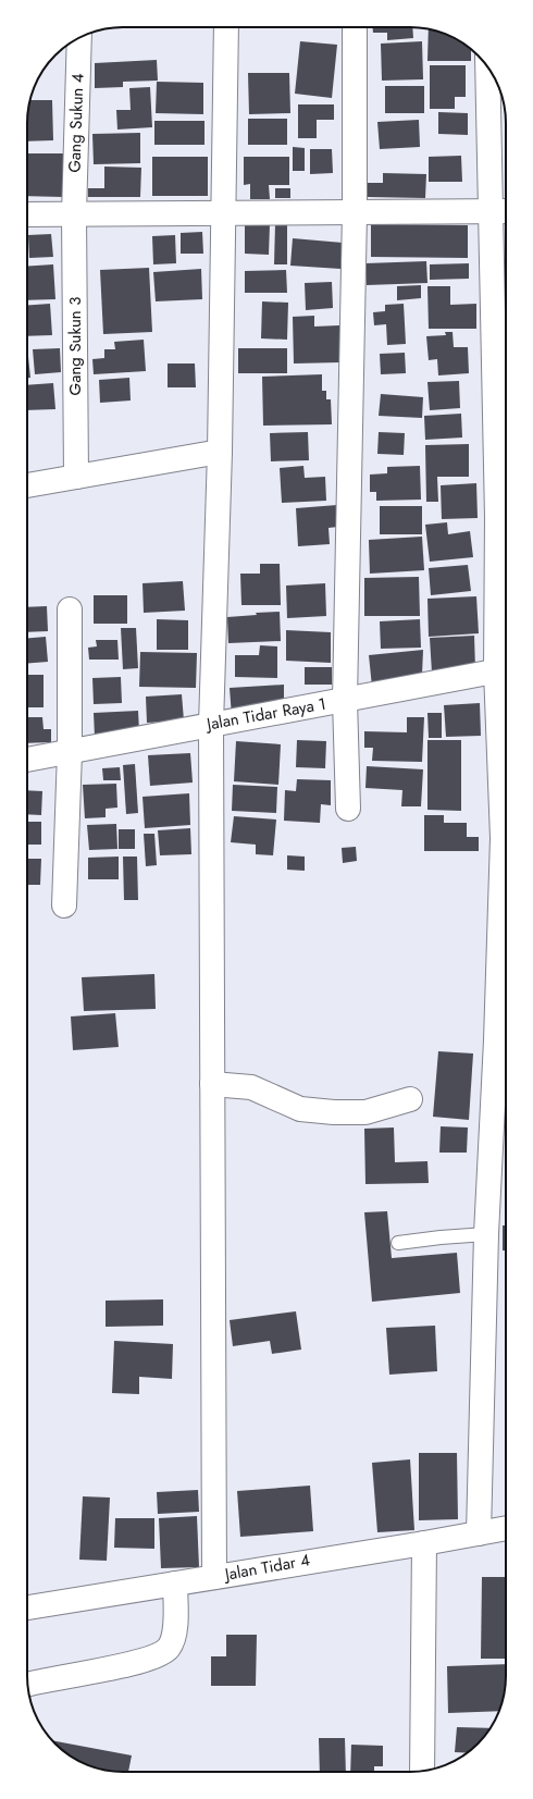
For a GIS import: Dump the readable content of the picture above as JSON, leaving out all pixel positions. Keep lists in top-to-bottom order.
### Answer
{
  "streets": {
    "street": [
      "Gang Sukun 4",
      "Gang Sukun 3",
      "Jalan Tidar Raya 1",
      "Jalan Tidar 4"
    ]
  },
  "crossings": [
    ["Gang Sukun 4", "Gang Sukun 3"]
  ]
}
